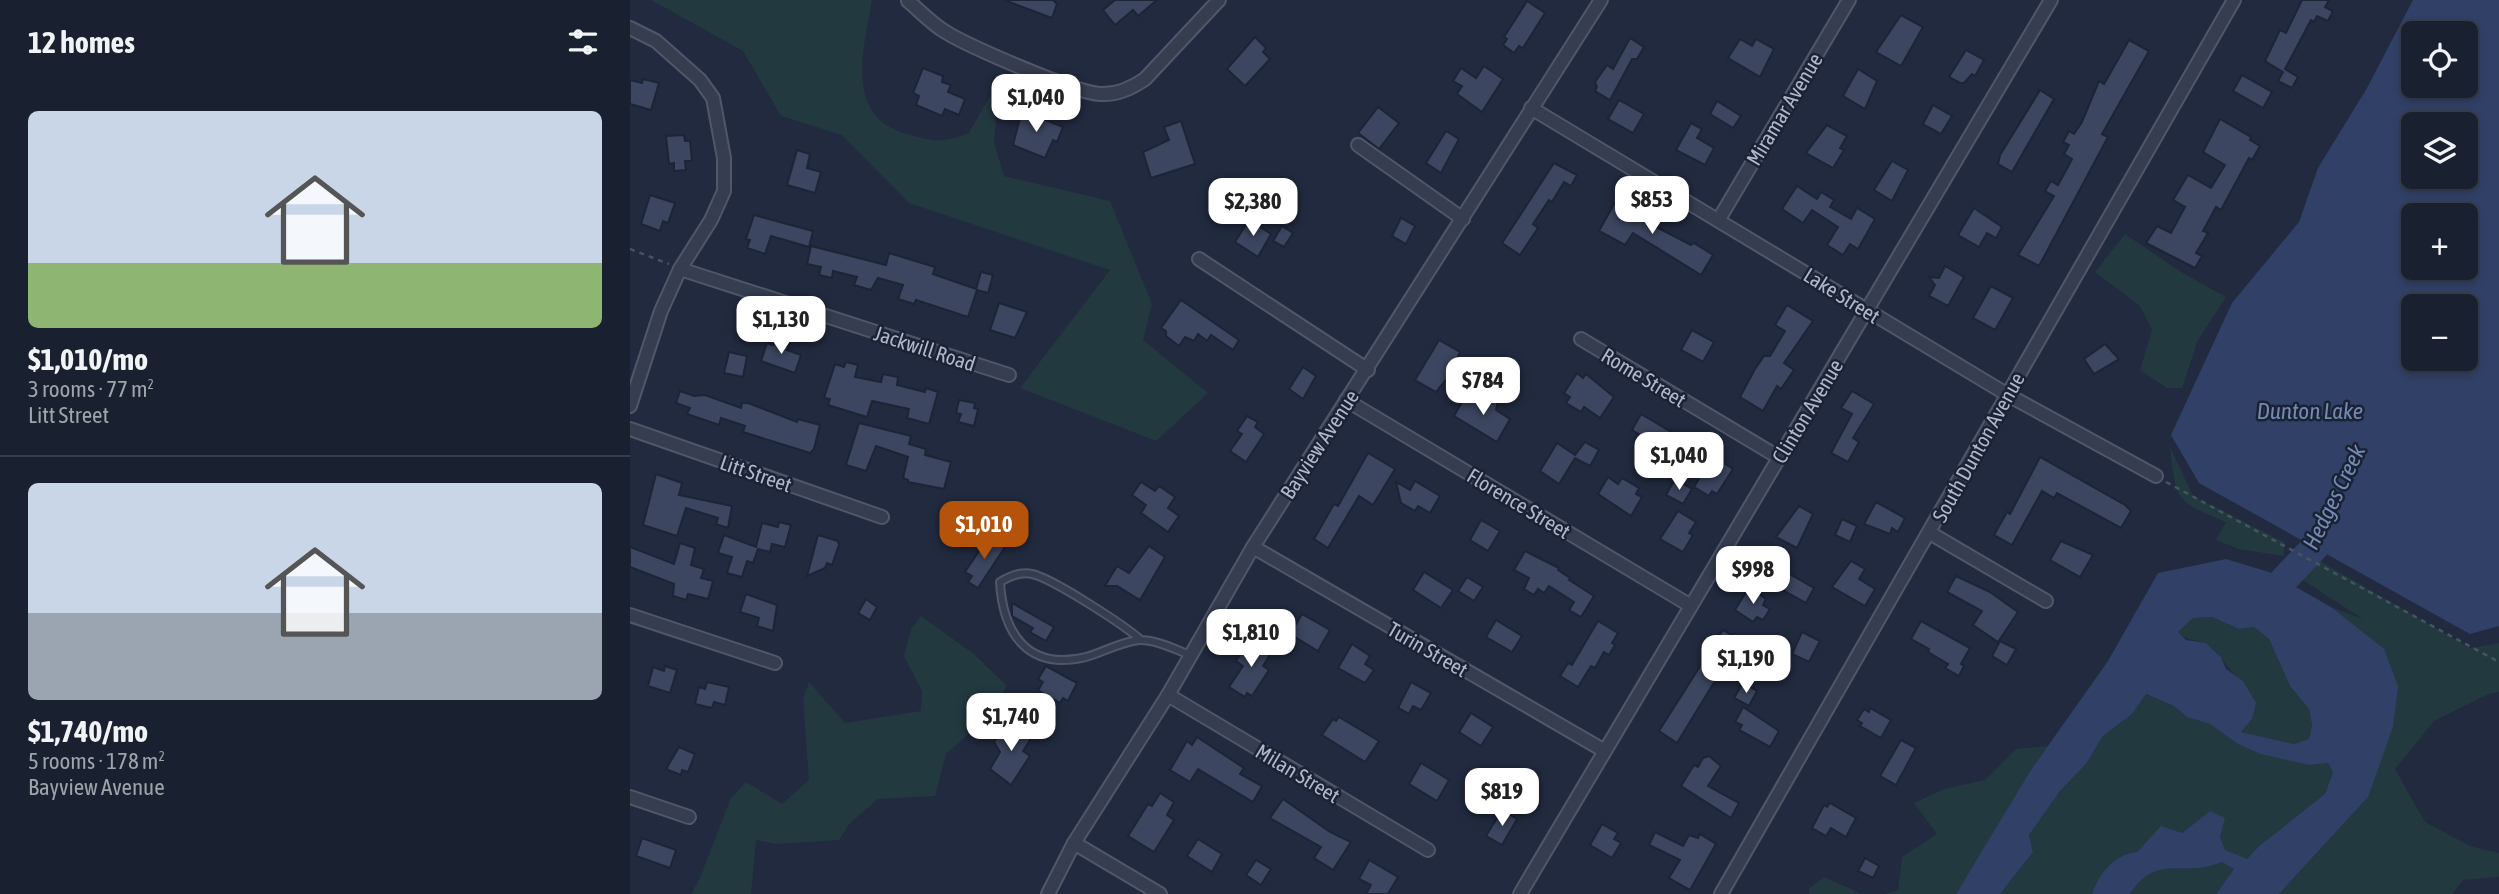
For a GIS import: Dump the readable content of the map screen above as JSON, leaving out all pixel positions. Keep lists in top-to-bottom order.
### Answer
{
  "streets": {
    "street": [
      "Miramar Avenue",
      "Lake Street",
      "Jackwill Road",
      "Rome Street",
      "Clinton Avenue",
      "Bayview Avenue",
      "South Dunton Avenue",
      "Litt Street",
      "Florence Street",
      "Turin Street",
      "Milan Street"
    ]
  },
  "crossings": [
    ["Miramar Avenue", "Lake Street"],
    ["Lake Street", "Clinton Avenue"],
    ["Lake Street", "Bayview Avenue"],
    ["Lake Street", "South Dunton Avenue"],
    ["Rome Street", "Clinton Avenue"],
    ["Clinton Avenue", "Florence Street"],
    ["Clinton Avenue", "Turin Street"],
    ["Bayview Avenue", "Florence Street"],
    ["Bayview Avenue", "Turin Street"],
    ["Bayview Avenue", "Milan Street"]
  ],
  "water": ["Dunton Lake", "Hedges Creek"],
  "page": {
    "heading": "12 homes",
    "map_buttons": ["+", "−"],
    "price": [
      "$1,040",
      "$853",
      "$2,380",
      "$1,130",
      "$784",
      "$1,040",
      "$1,010",
      "$998",
      "$1,810",
      "$1,190",
      "$1,740",
      "$819"
    ],
    "list": [
      {
        "name": "$1,010/mo",
        "note": "3 rooms · 77 m² · Litt Street"
      },
      {
        "name": "$1,740/mo",
        "note": "5 rooms · 178 m² · Bayview Avenue"
      }
    ]
  }
}
